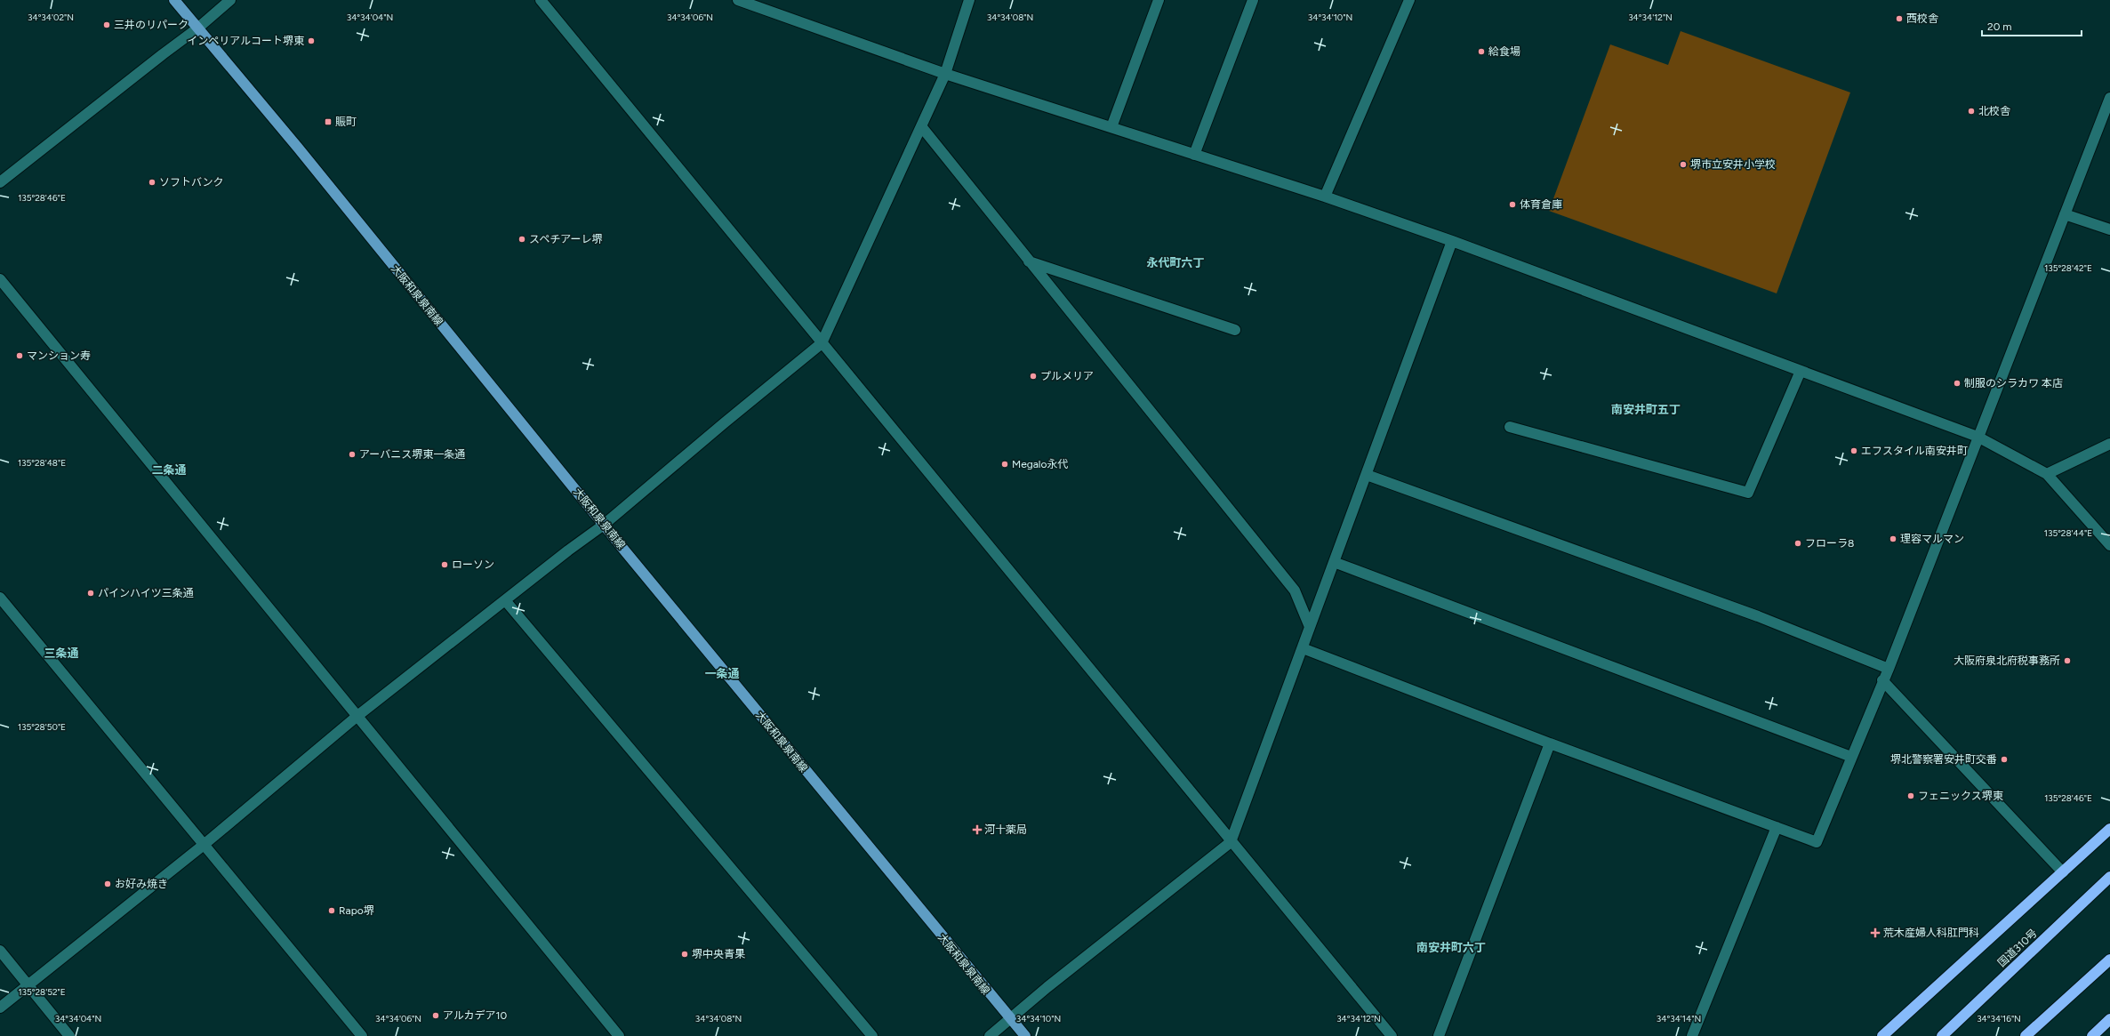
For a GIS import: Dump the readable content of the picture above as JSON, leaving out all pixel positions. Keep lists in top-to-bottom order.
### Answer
{
  "streets": {
    "highway": ["国道310号"],
    "main road": ["大阪和泉泉南線"]
  },
  "districts": [
    "永代町六丁",
    "南安井町五丁",
    "二条通",
    "三条通",
    "一条通",
    "南安井町六丁"
  ],
  "places": {
    "other": [
      "西校舎",
      "三井のリパーク",
      "インペリアルコート堺東",
      "給食場",
      "北校舎",
      "堺市立安井小学校",
      "ソフトバンク",
      "体育倉庫",
      "スペチアーレ堺",
      "マンション寿",
      "プルメリア",
      "制服のシラカワ 本店",
      "エフスタイル南安井町",
      "アーバニス堺東一条通",
      "Megalo永代",
      "理容マルマン",
      "フローラ8",
      "ローソン",
      "パインハイツ三条通",
      "大阪府泉北府税事務所",
      "堺北警察署安井町交番",
      "フェニックス堺東",
      "お好み焼き",
      "Rapo堺",
      "堺中央青果",
      "アルカデア10"
    ],
    "transit": ["賑町"],
    "health": ["河十薬局", "荒木産婦人科肛門科"]
  },
  "scale_bar": "20 m",
  "coordinates": [
    "34°34'02\"N",
    "34°34'04\"N",
    "34°34'06\"N",
    "34°34'08\"N",
    "34°34'10\"N",
    "34°34'12\"N",
    "135°28'46\"E",
    "135°28'42\"E",
    "135°28'48\"E",
    "135°28'44\"E",
    "135°28'50\"E",
    "135°28'52\"E",
    "34°34'14\"N",
    "34°34'16\"N"
  ]
}
